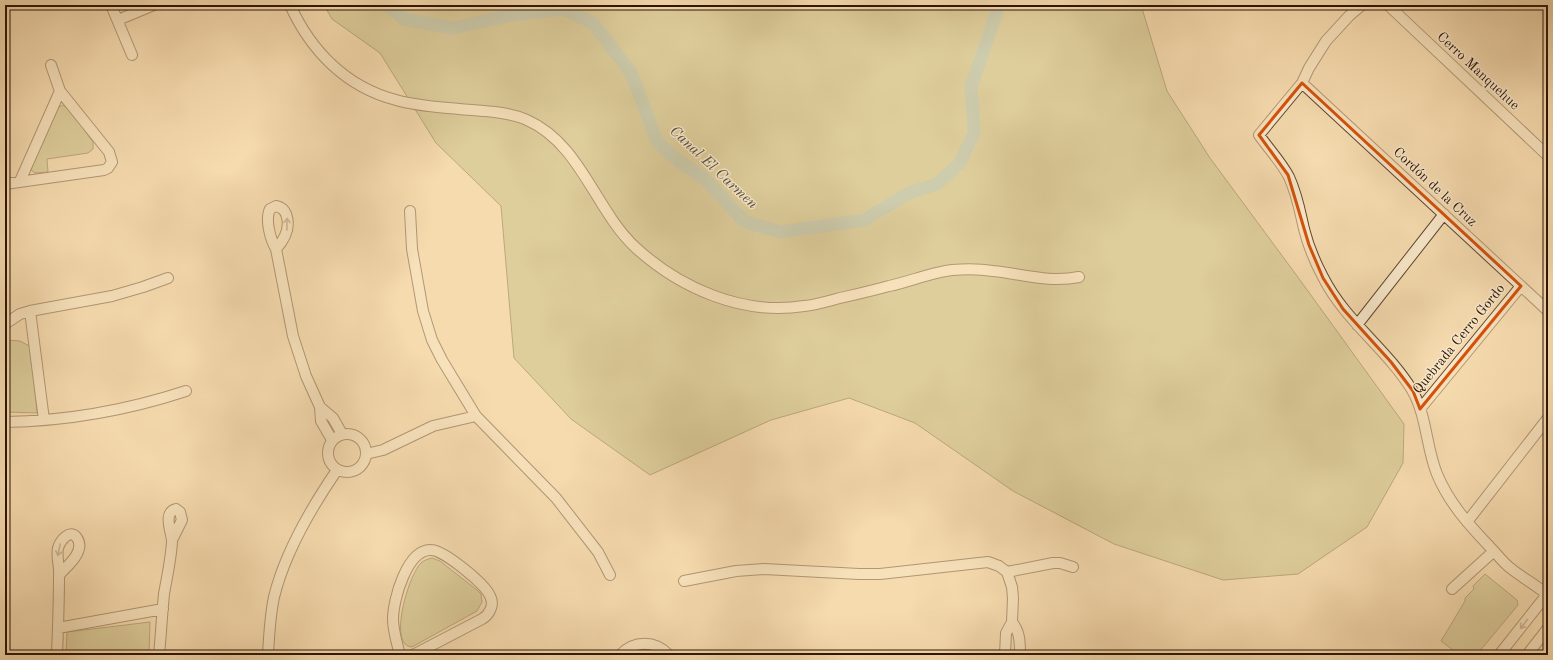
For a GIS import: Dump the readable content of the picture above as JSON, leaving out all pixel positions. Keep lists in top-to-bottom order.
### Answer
{
  "streets": {
    "street": ["Cerro Manquehue", "Cordón de la Cruz", "Quebrada Cerro Gordo"]
  },
  "crossings": [
    ["Cordón de la Cruz", "Quebrada Cerro Gordo"]
  ],
  "water": ["Canal El Carmen"]
}
